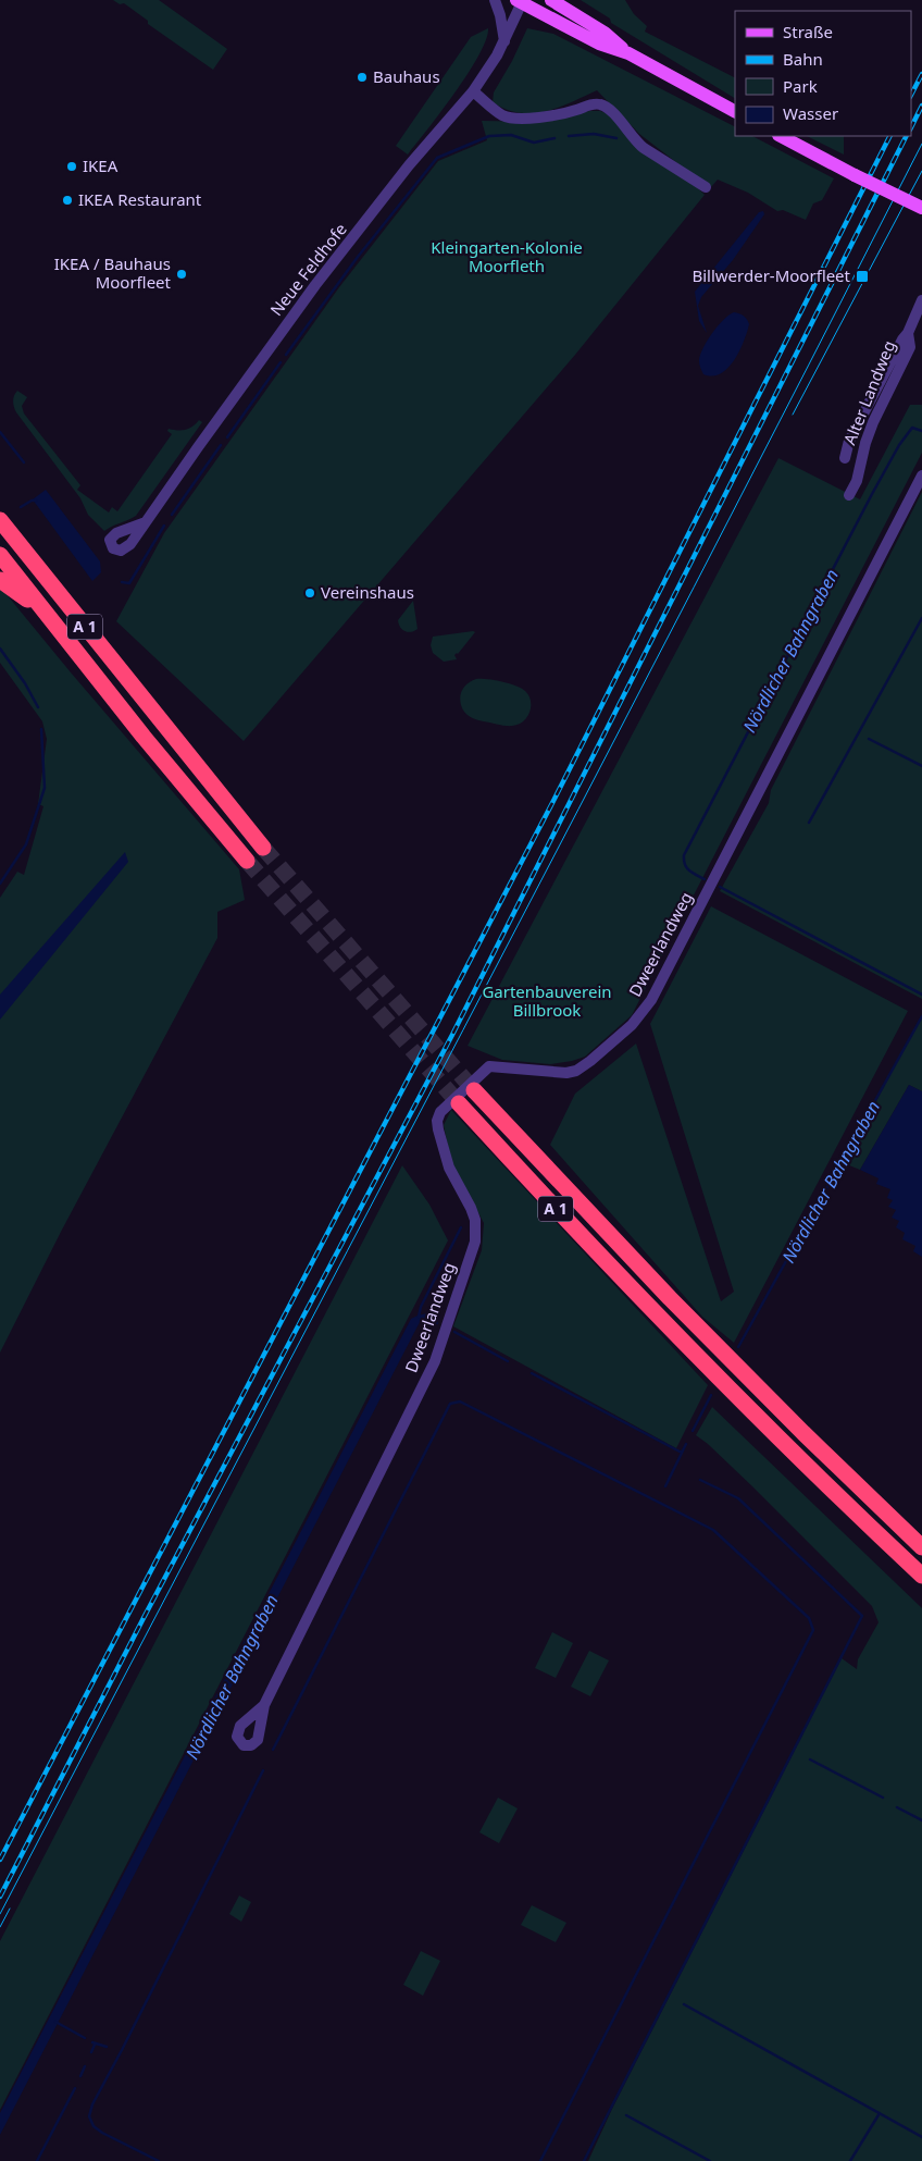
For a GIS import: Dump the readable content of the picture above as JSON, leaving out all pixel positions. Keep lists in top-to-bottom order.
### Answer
{
  "streets": {
    "highway": ["A 1"],
    "street": ["Neue Feldhofe", "Alter Landweg", "Dweerlandweg"]
  },
  "water": ["Nördlicher Bahngraben"],
  "parks": ["Kleingarten-Kolonie Moorfleth", "Gartenbauverein Billbrook"],
  "places": {
    "other": [
      "Bauhaus",
      "IKEA",
      "IKEA Restaurant",
      "IKEA / Bauhaus Moorfleet",
      "Vereinshaus"
    ],
    "transit": ["Billwerder-Moorfleet"]
  },
  "legend": [
    "Straße",
    "Bahn",
    "Park",
    "Wasser"
  ]
}
